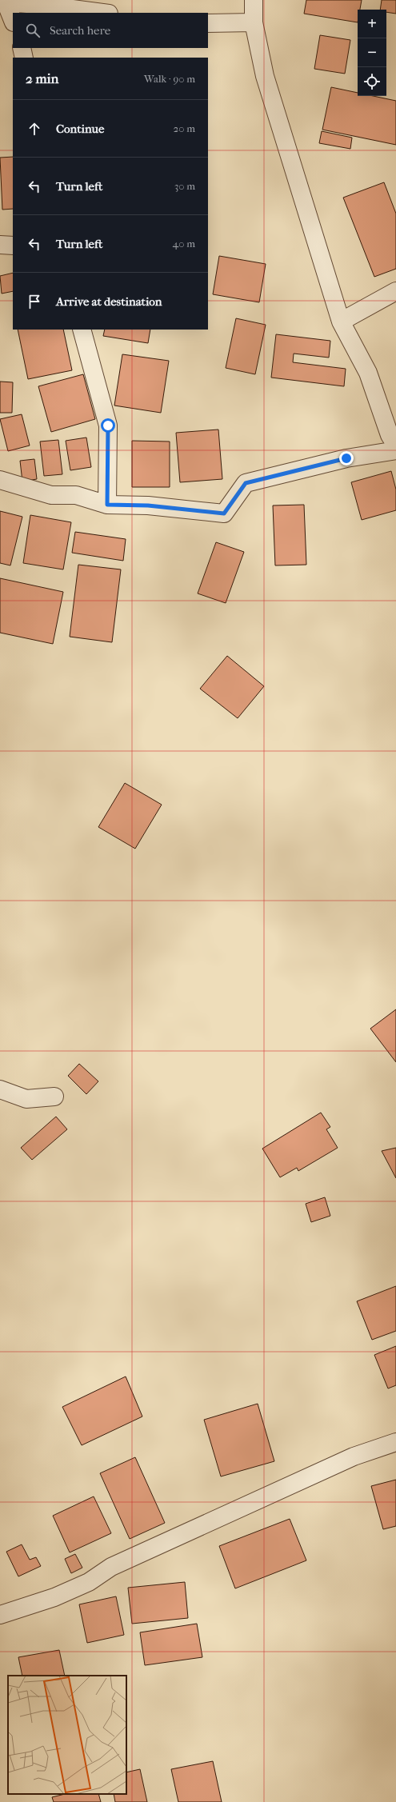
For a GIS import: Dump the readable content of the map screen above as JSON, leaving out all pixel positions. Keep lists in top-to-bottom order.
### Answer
{
  "page": {
    "map_buttons": ["+", "−"],
    "search": "Search here",
    "heading": ["2 min", "Walk · 90 m"],
    "list": [
      ["Continue", "20 m"],
      ["Turn left", "30 m"],
      ["Turn left", "40 m"],
      "Arrive at destination"
    ]
  }
}
